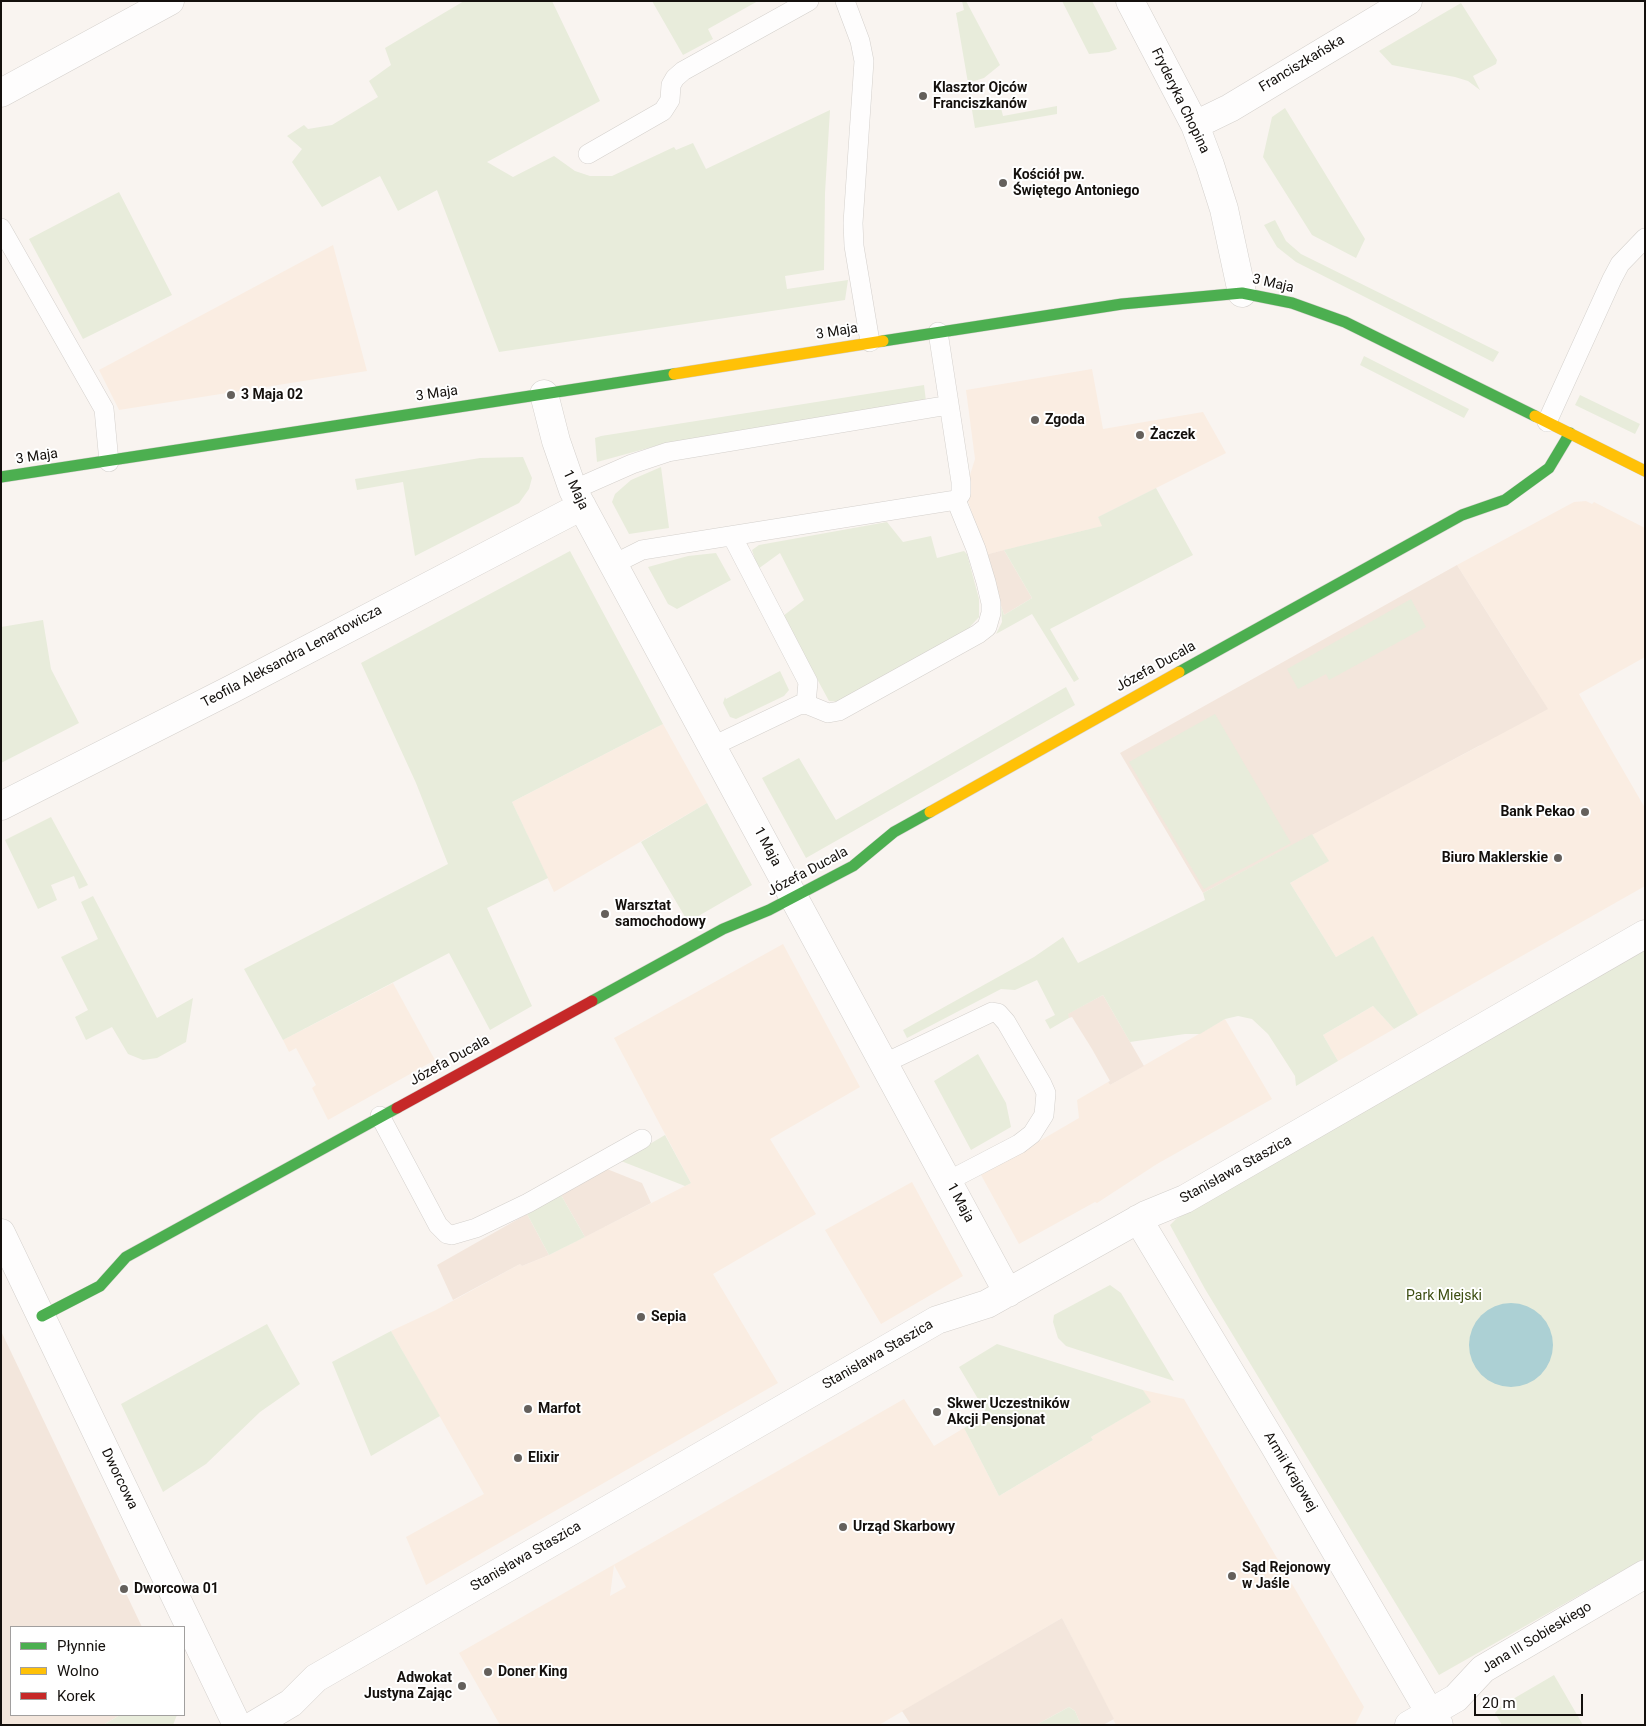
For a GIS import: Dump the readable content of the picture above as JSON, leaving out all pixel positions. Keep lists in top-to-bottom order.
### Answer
{
  "streets": {
    "street": [
      "Franciszkańska",
      "Fryderyka Chopina",
      "3 Maja",
      "1 Maja",
      "Teofila Aleksandra Lenartowicza",
      "Józefa Ducala",
      "Stanisława Staszica",
      "Armii Krajowej",
      "Dworcowa",
      "Jana III Sobieskiego"
    ]
  },
  "crossings": [
    ["Franciszkańska", "Fryderyka Chopina"],
    ["Fryderyka Chopina", "3 Maja"],
    ["3 Maja", "1 Maja"],
    ["3 Maja", "Józefa Ducala"],
    ["1 Maja", "Teofila Aleksandra Lenartowicza"],
    ["1 Maja", "Józefa Ducala"],
    ["1 Maja", "Stanisława Staszica"],
    ["Józefa Ducala", "Dworcowa"],
    ["Stanisława Staszica", "Armii Krajowej"],
    ["Armii Krajowej", "Jana III Sobieskiego"]
  ],
  "parks": ["Park Miejski"],
  "places": [
    "Klasztor Ojców Franciszkanów",
    "Kościół pw. Świętego Antoniego",
    "3 Maja 02",
    "Zgoda",
    "Żaczek",
    "Bank Pekao",
    "Biuro Maklerskie",
    "Warsztat samochodowy",
    "Sepia",
    "Marfot",
    "Skwer Uczestników Akcji Pensjonat",
    "Elixir",
    "Urząd Skarbowy",
    "Sąd Rejonowy w Jaśle",
    "Dworcowa 01",
    "Doner King",
    "Adwokat Justyna Zając"
  ],
  "legend": ["Płynnie", "Wolno", "Korek"],
  "scale_bar": "20 m"
}
